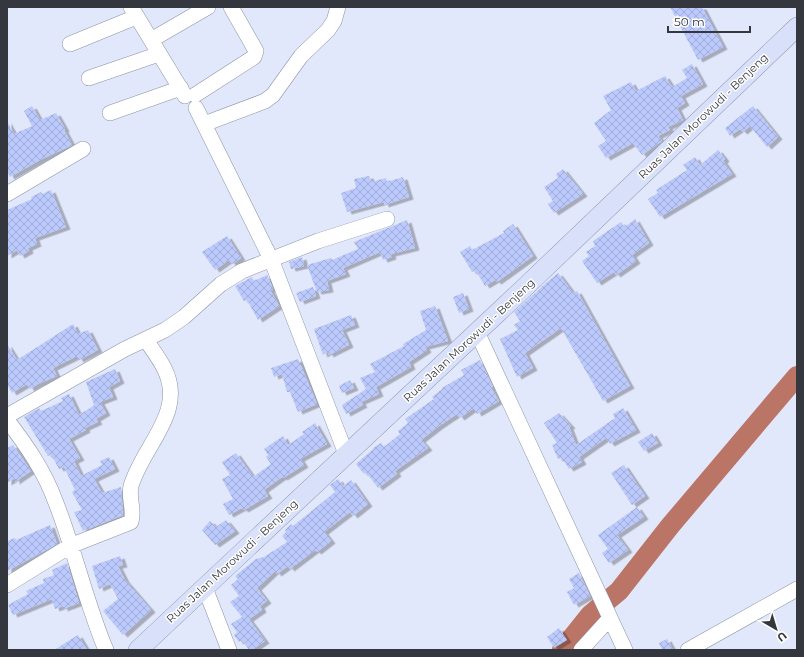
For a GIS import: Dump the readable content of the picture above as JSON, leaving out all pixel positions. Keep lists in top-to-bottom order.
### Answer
{
  "streets": {
    "main road": ["Ruas Jalan Morowudi - Benjeng"]
  },
  "scale_bar": "50 m",
  "north": "bottom right"
}
